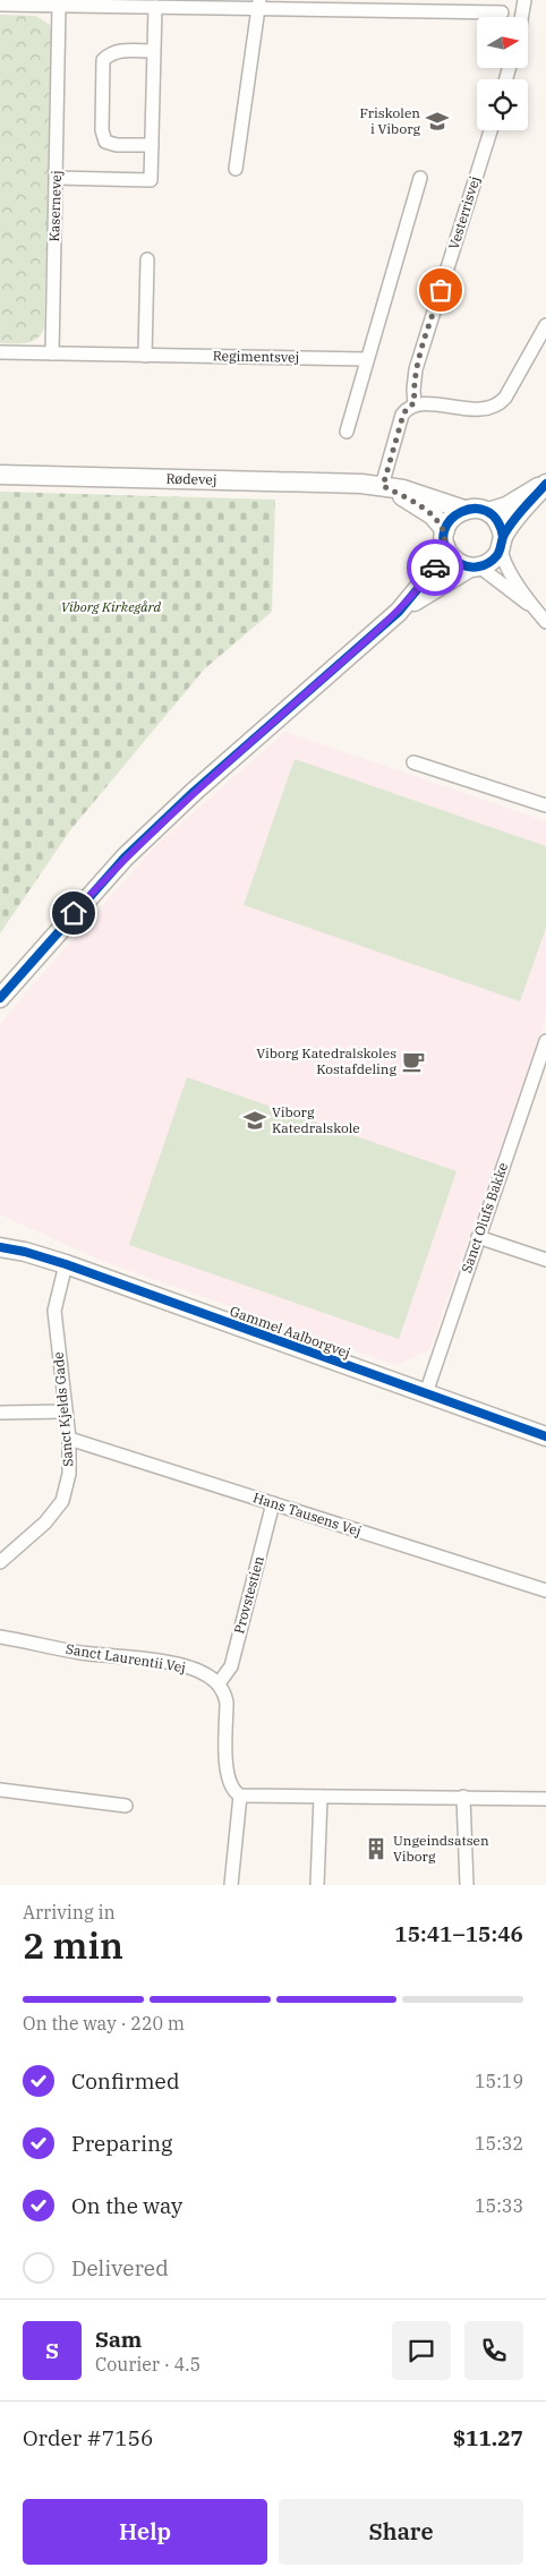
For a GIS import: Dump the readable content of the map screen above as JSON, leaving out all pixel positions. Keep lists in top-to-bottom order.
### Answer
{
  "streets": {
    "street": [
      "Kasernevej",
      "Vesterrisvej",
      "Regimentsvej",
      "Rødevej",
      "Sanct Olufs Bakke",
      "Gammel Aalborgvej",
      "Sanct Kjelds Gade",
      "Hans Tausens Vej",
      "Provstestien",
      "Sanct Laurentii Vej"
    ]
  },
  "crossings": [
    ["Kasernevej", "Regimentsvej"],
    ["Sanct Olufs Bakke", "Gammel Aalborgvej"],
    ["Gammel Aalborgvej", "Sanct Kjelds Gade"],
    ["Sanct Kjelds Gade", "Hans Tausens Vej"],
    ["Hans Tausens Vej", "Provstestien"],
    ["Provstestien", "Sanct Laurentii Vej"]
  ],
  "parks": ["Viborg Kirkegård"],
  "places": {
    "school or university": ["Friskolen i Viborg", "Viborg Katedralskole"],
    "cafe": ["Viborg Katedralskoles Kostafdeling"],
    "building": ["Ungeindsatsen Viborg"]
  },
  "north": "right",
  "page": {
    "heading": ["2 min", "Arriving in", "15:41–15:46"],
    "panel": [
      "Sam",
      "Courier · 4.5",
      "Order #7156",
      "$11.27"
    ],
    "bar": "On the way · 220 m",
    "list": [
      ["Confirmed", "15:19"],
      ["Preparing", "15:32"],
      ["On the way", "15:33"],
      "Delivered"
    ],
    "round": "S",
    "buttons": ["Help", "Share"]
  }
}
